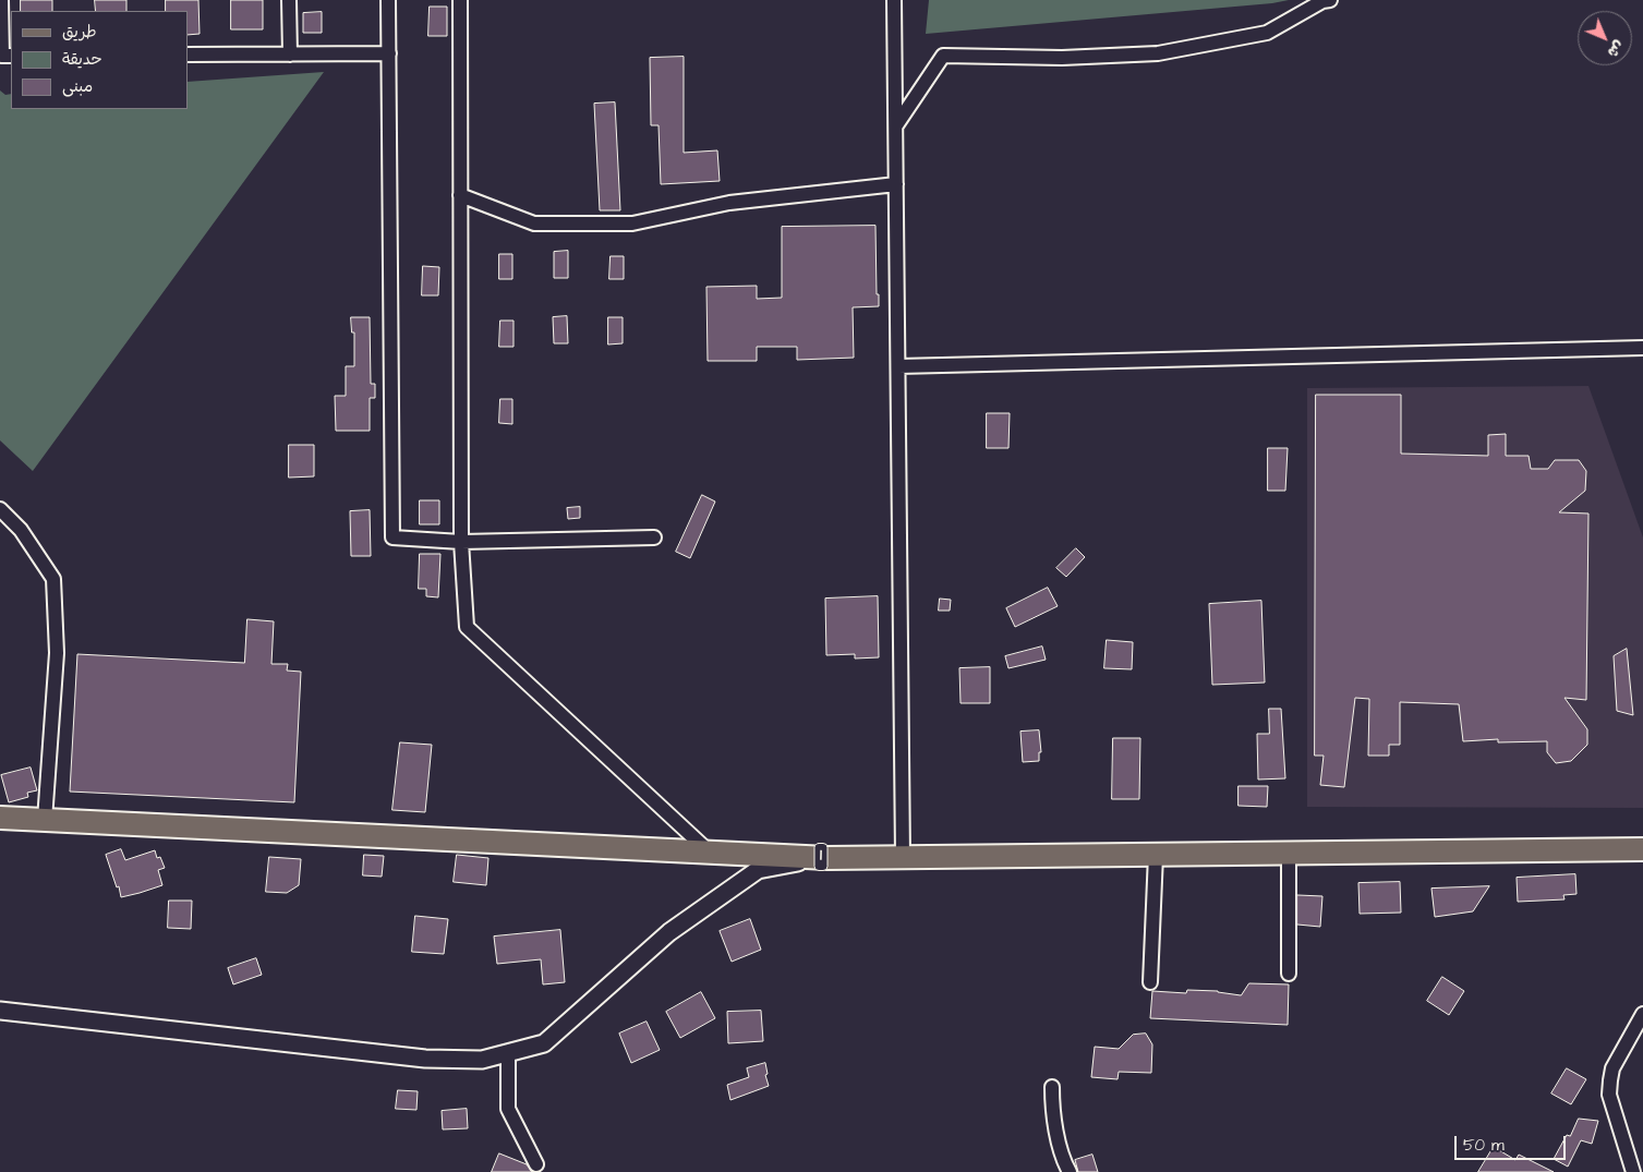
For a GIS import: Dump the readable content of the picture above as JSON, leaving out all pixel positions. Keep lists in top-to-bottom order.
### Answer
{
  "streets": {
    "main road": ["1"]
  },
  "legend": ["طريق", "حديقة", "مبنى"],
  "scale_bar": "50 m",
  "north": "bottom right"
}
